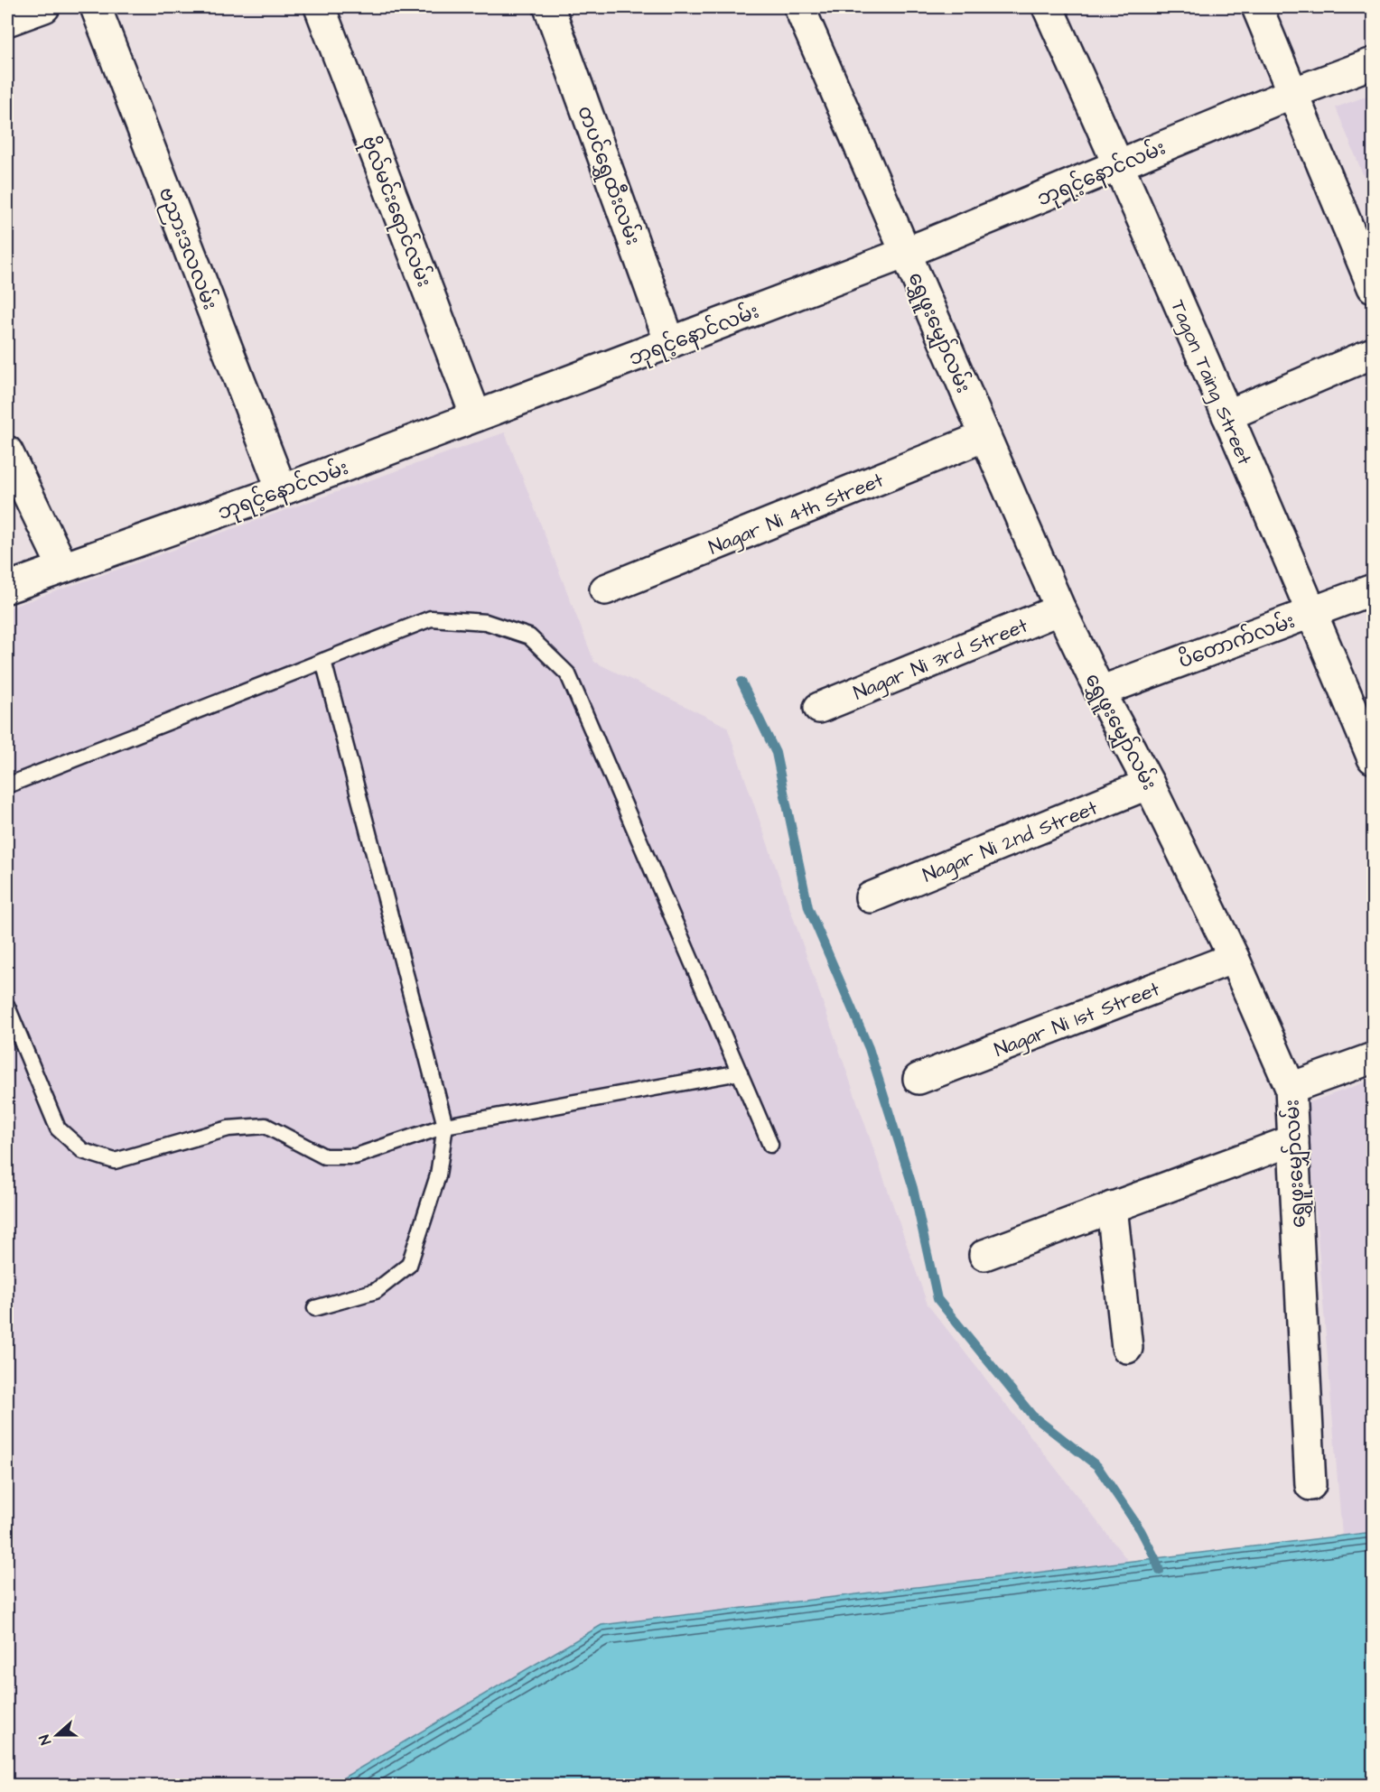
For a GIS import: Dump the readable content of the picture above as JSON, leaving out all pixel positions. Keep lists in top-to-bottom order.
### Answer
{
  "streets": {
    "street": [
      "ဘုရင့်နောင်လမ်း",
      "တပင်ရွှေထီးလမ်း",
      "ဗိုလ်မင်းရောင်လမ်း",
      "ဗညားဒလလမ်း",
      "ရွှေဖူးမျှော်လမ်း",
      "Tagon Taing Street",
      "Nagar Ni 4th Street",
      "ပိတောက်လမ်း",
      "Nagar Ni 3rd Street",
      "Nagar Ni 2nd Street",
      "Nagar Ni 1st Street"
    ]
  },
  "crossings": [
    ["ဘုရင့်နောင်လမ်း", "တပင်ရွှေထီးလမ်း"],
    ["ဘုရင့်နောင်လမ်း", "ဗိုလ်မင်းရောင်လမ်း"],
    ["ဘုရင့်နောင်လမ်း", "ဗညားဒလလမ်း"],
    ["ဘုရင့်နောင်လမ်း", "ရွှေဖူးမျှော်လမ်း"],
    ["ဘုရင့်နောင်လမ်း", "Tagon Taing Street"],
    ["ရွှေဖူးမျှော်လမ်း", "Nagar Ni 4th Street"],
    ["ရွှေဖူးမျှော်လမ်း", "ပိတောက်လမ်း"],
    ["ရွှေဖူးမျှော်လမ်း", "Nagar Ni 3rd Street"],
    ["ရွှေဖူးမျှော်လမ်း", "Nagar Ni 2nd Street"],
    ["ရွှေဖူးမျှော်လမ်း", "Nagar Ni 1st Street"],
    ["Tagon Taing Street", "ပိတောက်လမ်း"]
  ],
  "north": "left"
}
